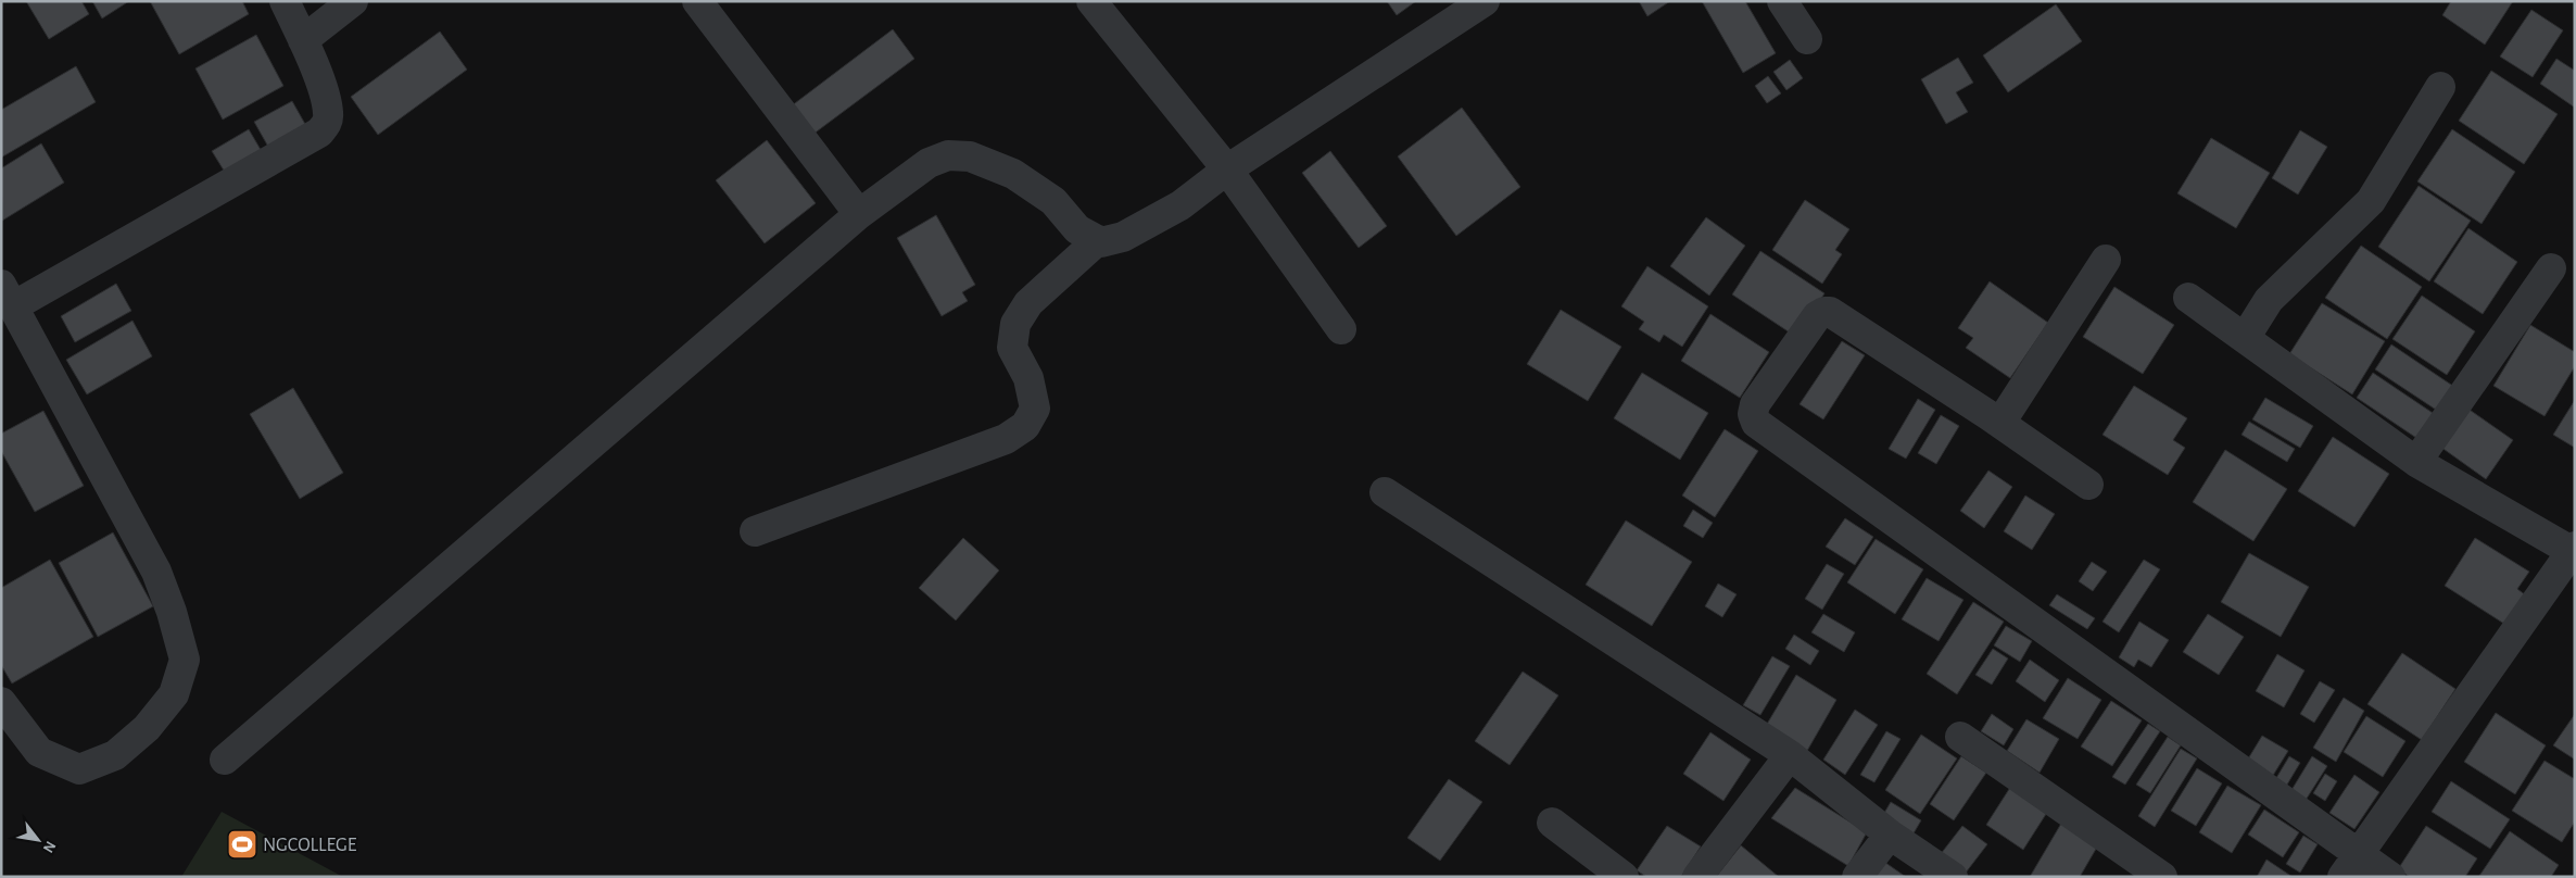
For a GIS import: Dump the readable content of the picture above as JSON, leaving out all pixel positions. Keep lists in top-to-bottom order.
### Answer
{
  "places": {
    "sports": ["NGCOLLEGE"]
  },
  "north": "bottom right"
}
